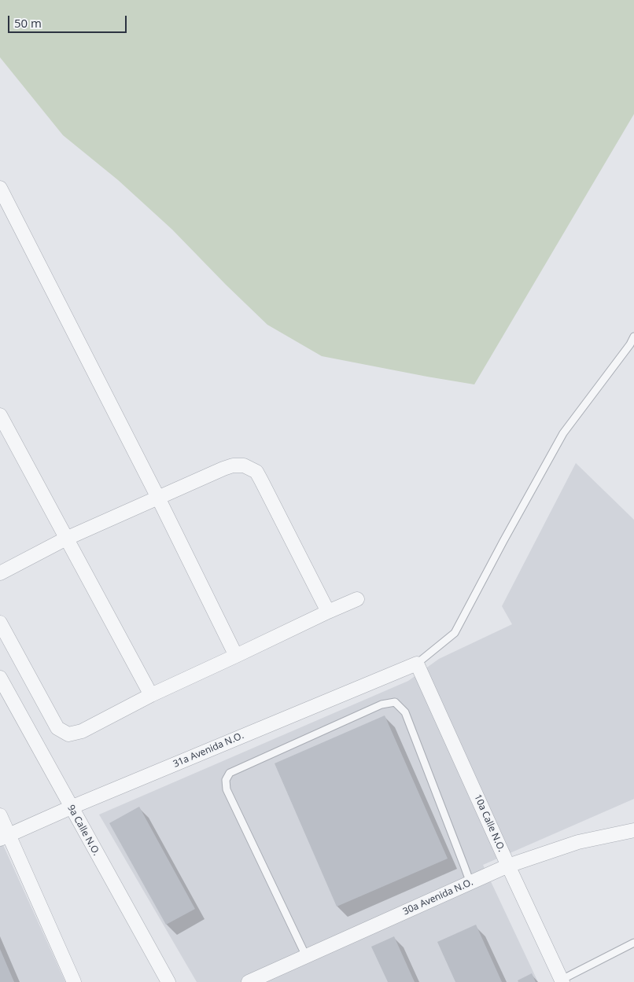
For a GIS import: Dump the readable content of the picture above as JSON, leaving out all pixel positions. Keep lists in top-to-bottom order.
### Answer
{
  "streets": {
    "street": [
      "31a Avenida N.O.",
      "10a Calle N.O.",
      "9a Calle N.O.",
      "30a Avenida N.O."
    ]
  },
  "crossings": [
    ["31a Avenida N.O.", "10a Calle N.O."],
    ["31a Avenida N.O.", "9a Calle N.O."],
    ["10a Calle N.O.", "30a Avenida N.O."]
  ],
  "scale_bar": "50 m"
}
